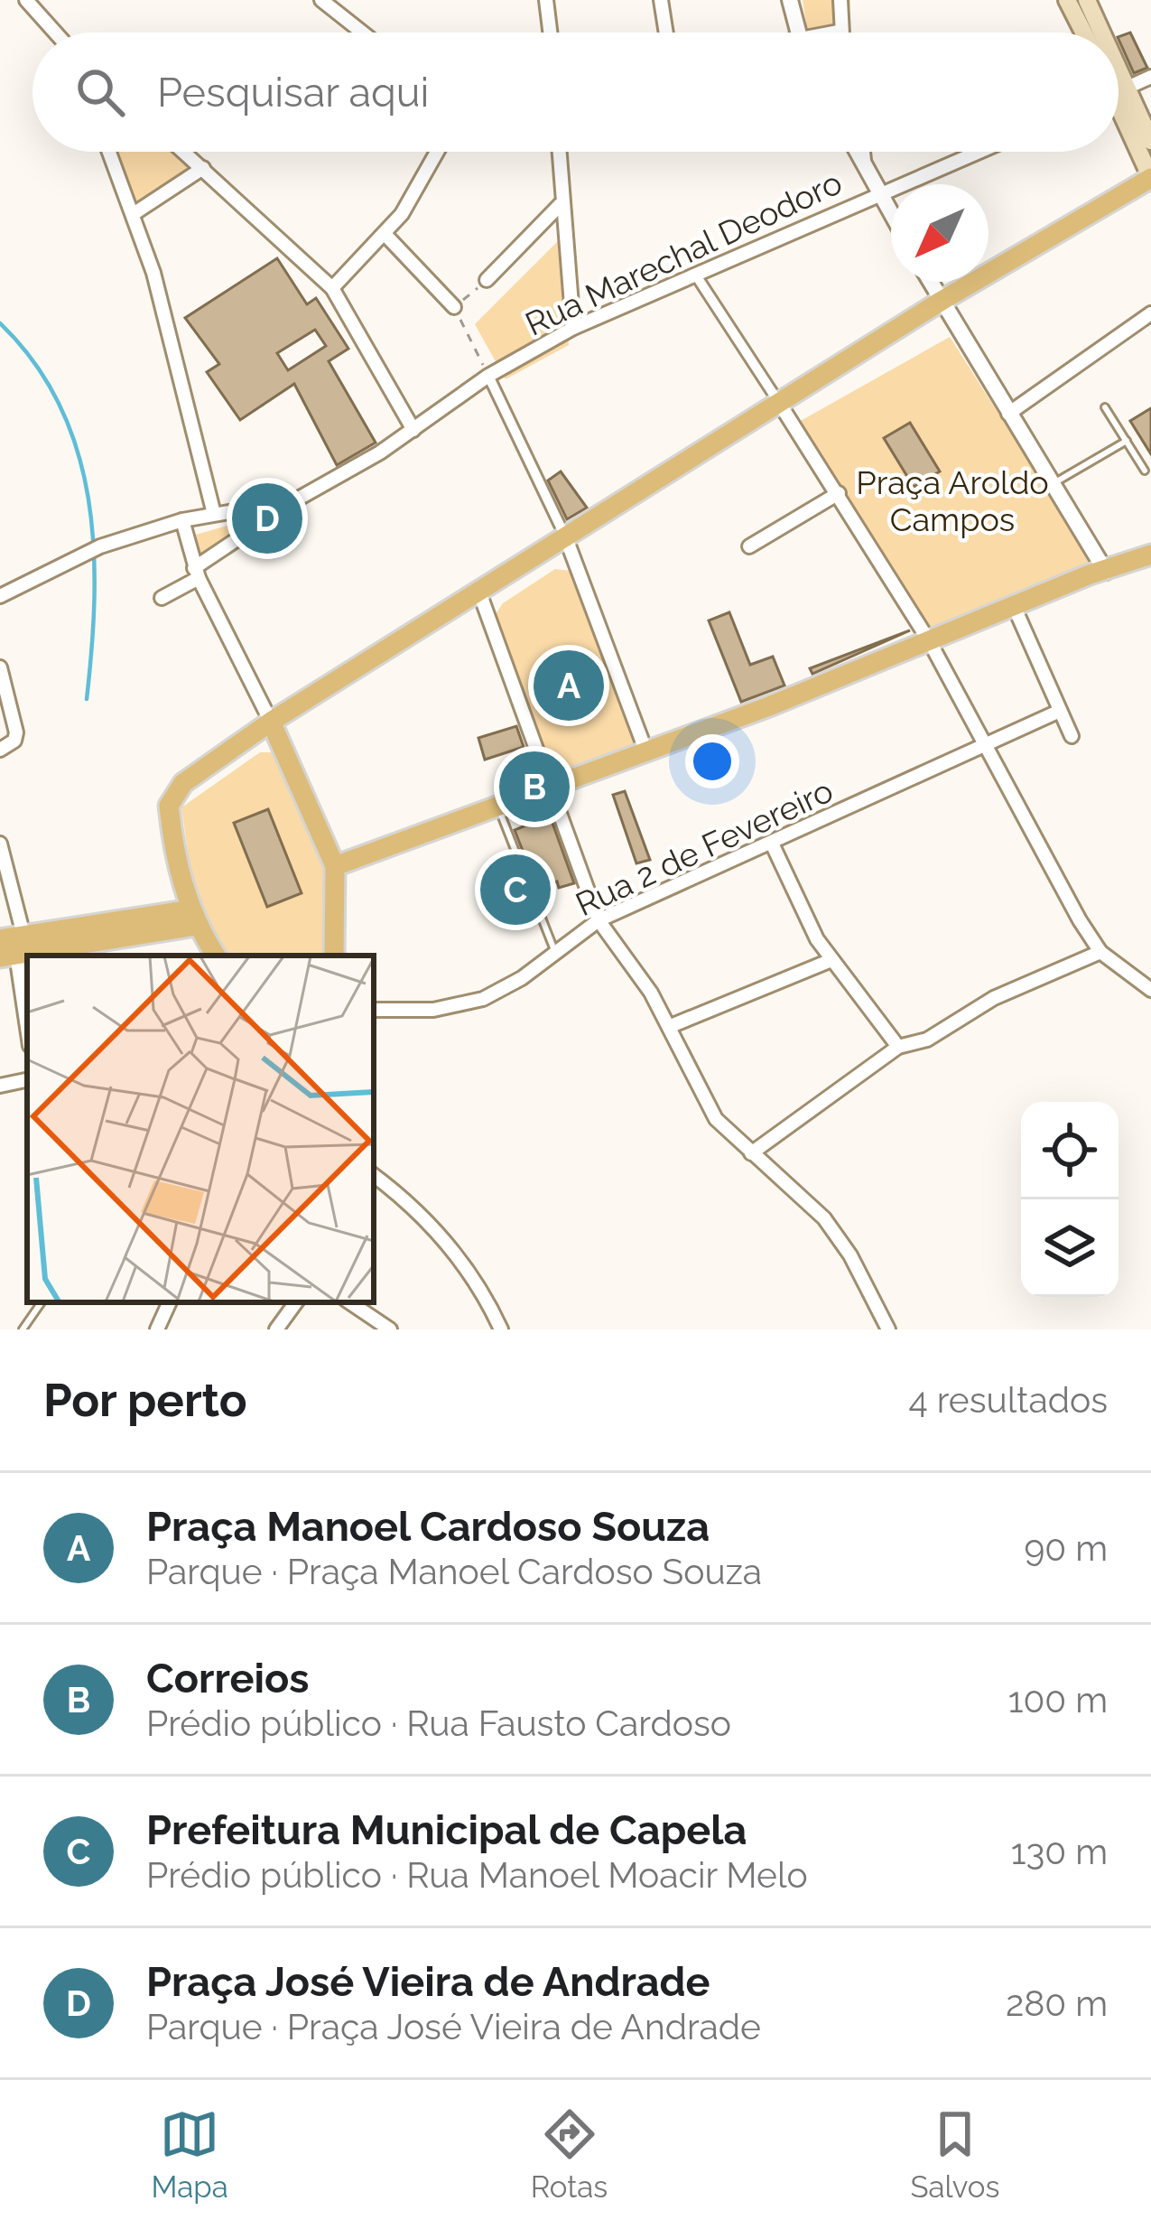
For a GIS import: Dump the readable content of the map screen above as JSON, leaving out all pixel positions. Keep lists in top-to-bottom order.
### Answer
{
  "streets": {
    "street": ["Rua Marechal Deodoro", "Rua 2 de Fevereiro"]
  },
  "parks": ["Praça Aroldo Campos"],
  "north": "bottom left",
  "page": {
    "search": "Pesquisar aqui",
    "pins": [
      "D",
      "A",
      "B",
      "C"
    ],
    "heading": ["Por perto", "4 resultados"],
    "list": [
      {
        "mark": "A",
        "name": "Praça Manoel Cardoso Souza",
        "note": "Parque · Praça Manoel Cardoso Souza",
        "value": "90 m"
      },
      {
        "mark": "B",
        "name": "Correios",
        "note": "Prédio público · Rua Fausto Cardoso",
        "value": "100 m"
      },
      {
        "mark": "C",
        "name": "Prefeitura Municipal de Capela",
        "note": "Prédio público · Rua Manoel Moacir Melo",
        "value": "130 m"
      },
      {
        "mark": "D",
        "name": "Praça José Vieira de Andrade",
        "note": "Parque · Praça José Vieira de Andrade",
        "value": "280 m"
      }
    ],
    "nav": ["Mapa", "Rotas", "Salvos"]
  }
}
